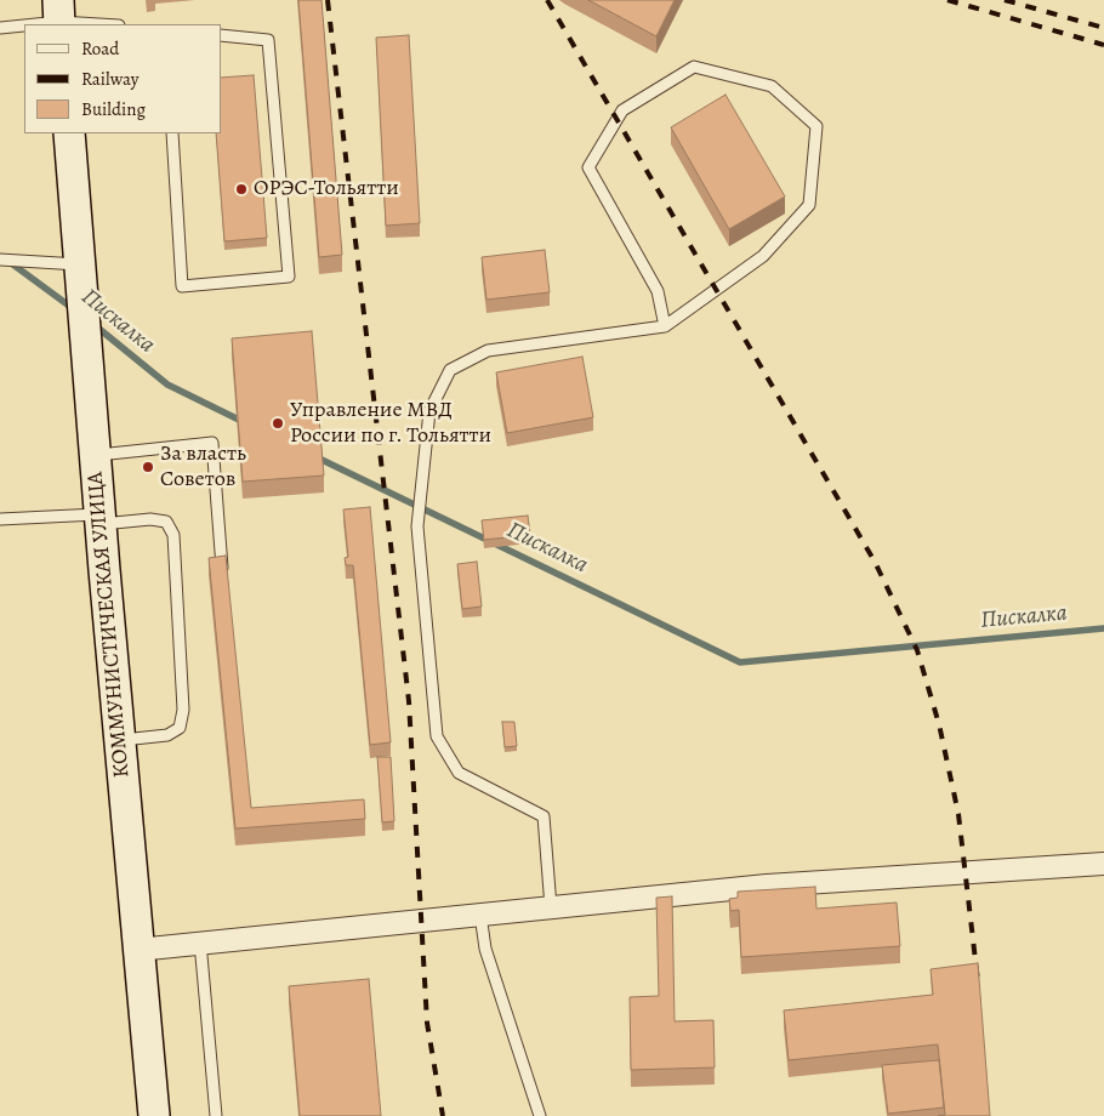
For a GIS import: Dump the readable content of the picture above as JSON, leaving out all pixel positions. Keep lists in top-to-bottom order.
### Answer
{
  "streets": {
    "main road": ["КОММУНИСТИЧЕСКАЯ УЛИЦА"]
  },
  "water": ["Пискалка"],
  "places": ["ОРЭС-Тольятти", "Управление МВД России по г. Тольятти", "За власть Советов"],
  "legend": ["Road", "Railway", "Building"]
}
